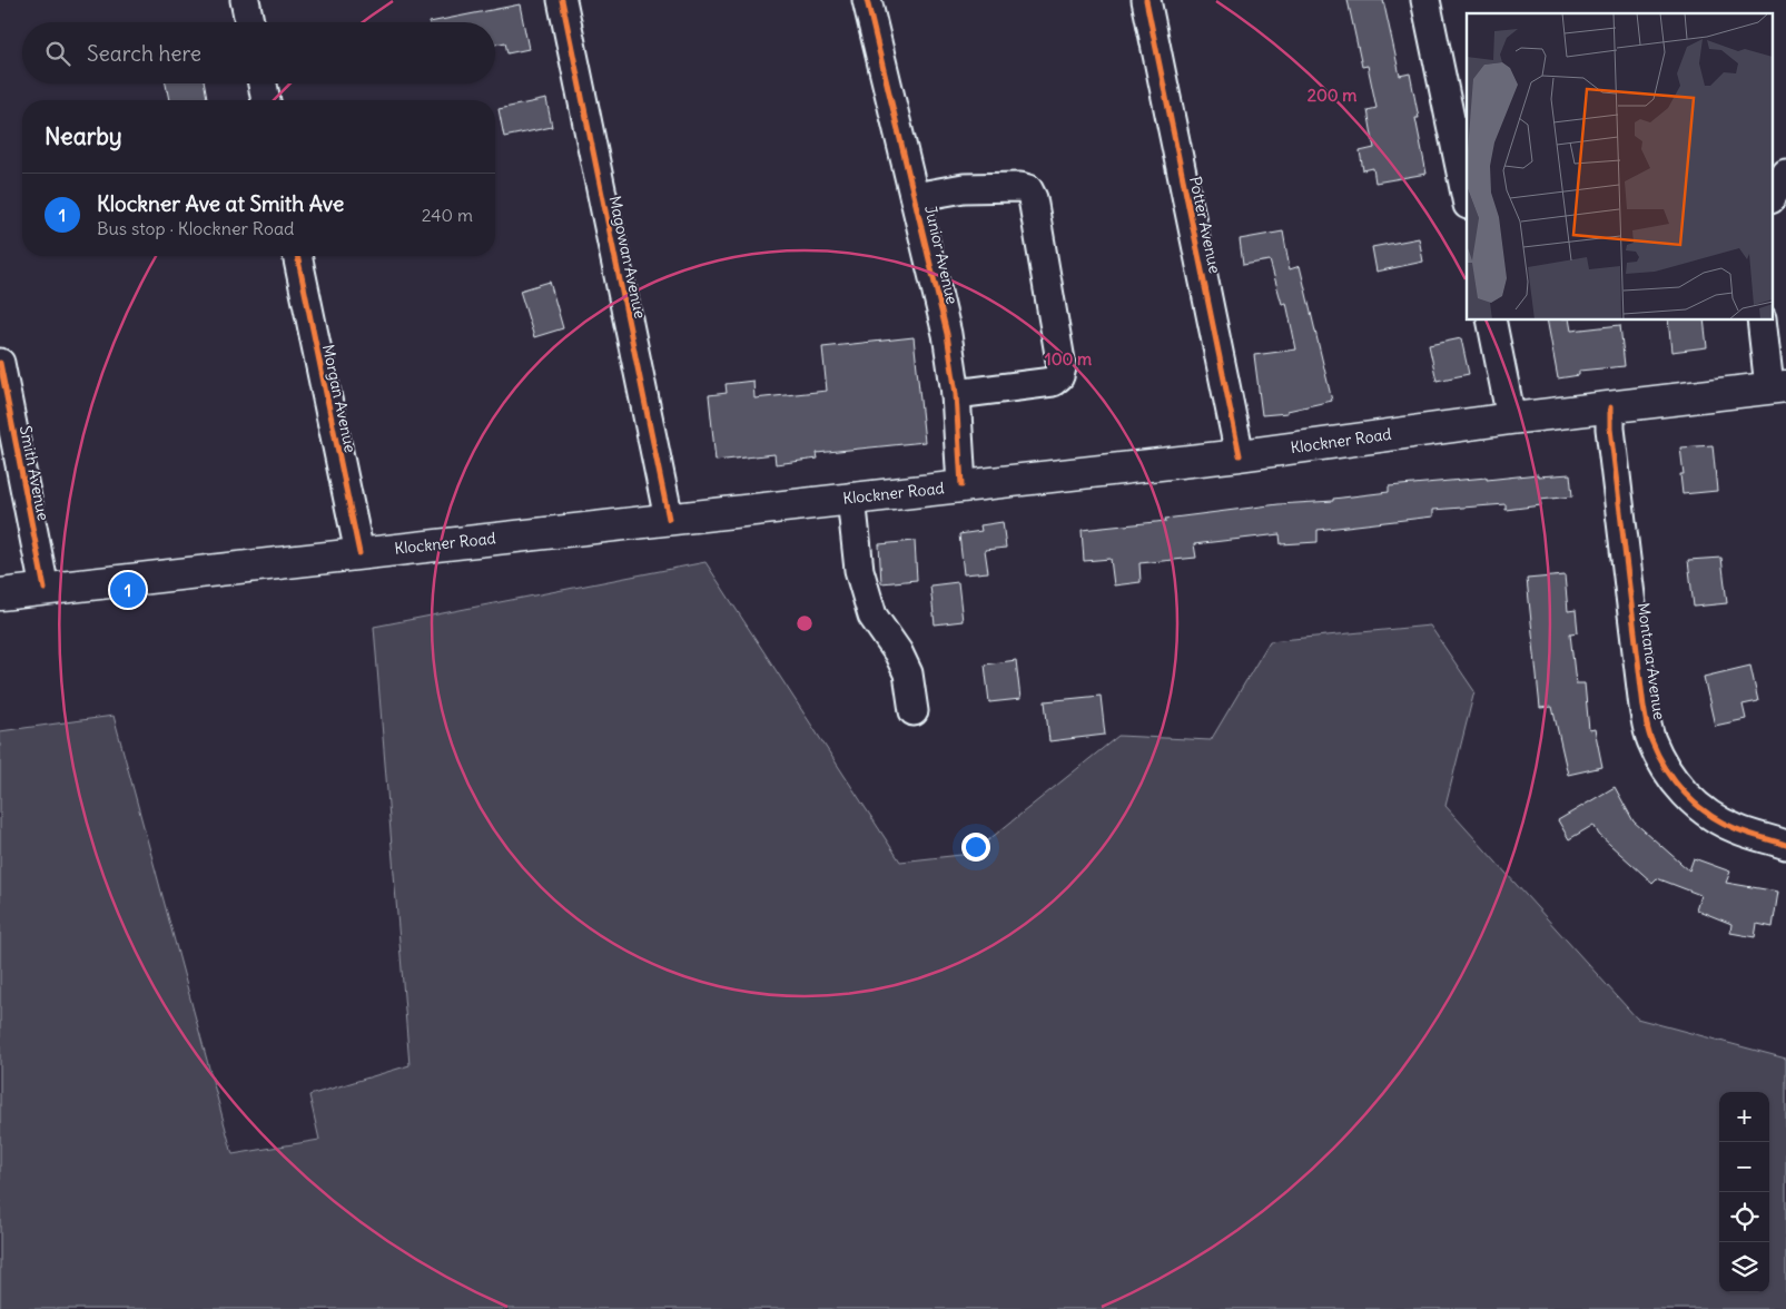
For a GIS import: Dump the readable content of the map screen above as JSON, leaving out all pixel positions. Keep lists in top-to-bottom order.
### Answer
{
  "streets": {
    "main road": ["Klockner Road"],
    "street": [
      "Potter Avenue",
      "Junior Avenue",
      "Magowan Avenue",
      "Morgan Avenue",
      "Smith Avenue",
      "Montana Avenue"
    ]
  },
  "crossings": [
    ["Potter Avenue", "Klockner Road"],
    ["Junior Avenue", "Klockner Road"],
    ["Magowan Avenue", "Klockner Road"],
    ["Morgan Avenue", "Klockner Road"],
    ["Klockner Road", "Smith Avenue"],
    ["Klockner Road", "Montana Avenue"]
  ],
  "page": {
    "search": "Search here",
    "heading": "Nearby",
    "list": [
      {
        "mark": "1",
        "name": "Klockner Ave at Smith Ave",
        "note": "Bus stop · Klockner Road",
        "value": "240 m"
      }
    ],
    "pins": "1",
    "map_buttons": ["+", "−"]
  },
  "rings": ["200 m", "100 m"]
}
